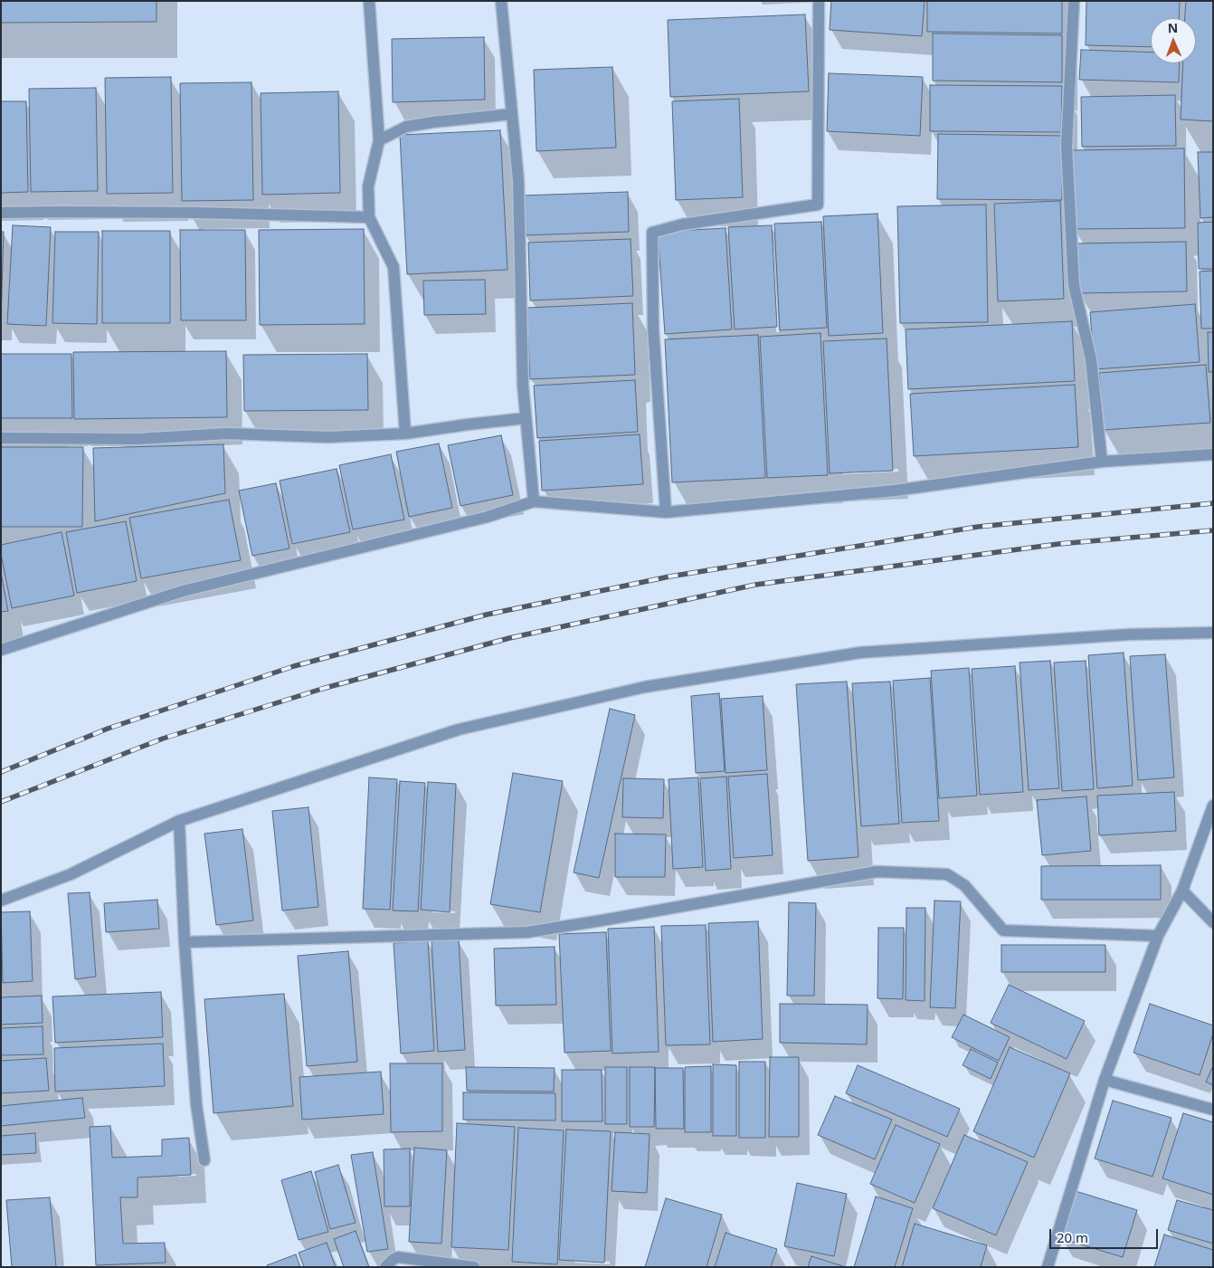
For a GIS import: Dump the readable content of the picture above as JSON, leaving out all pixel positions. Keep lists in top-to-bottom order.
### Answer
{
  "scale_bar": "20 m",
  "north": "top"
}
